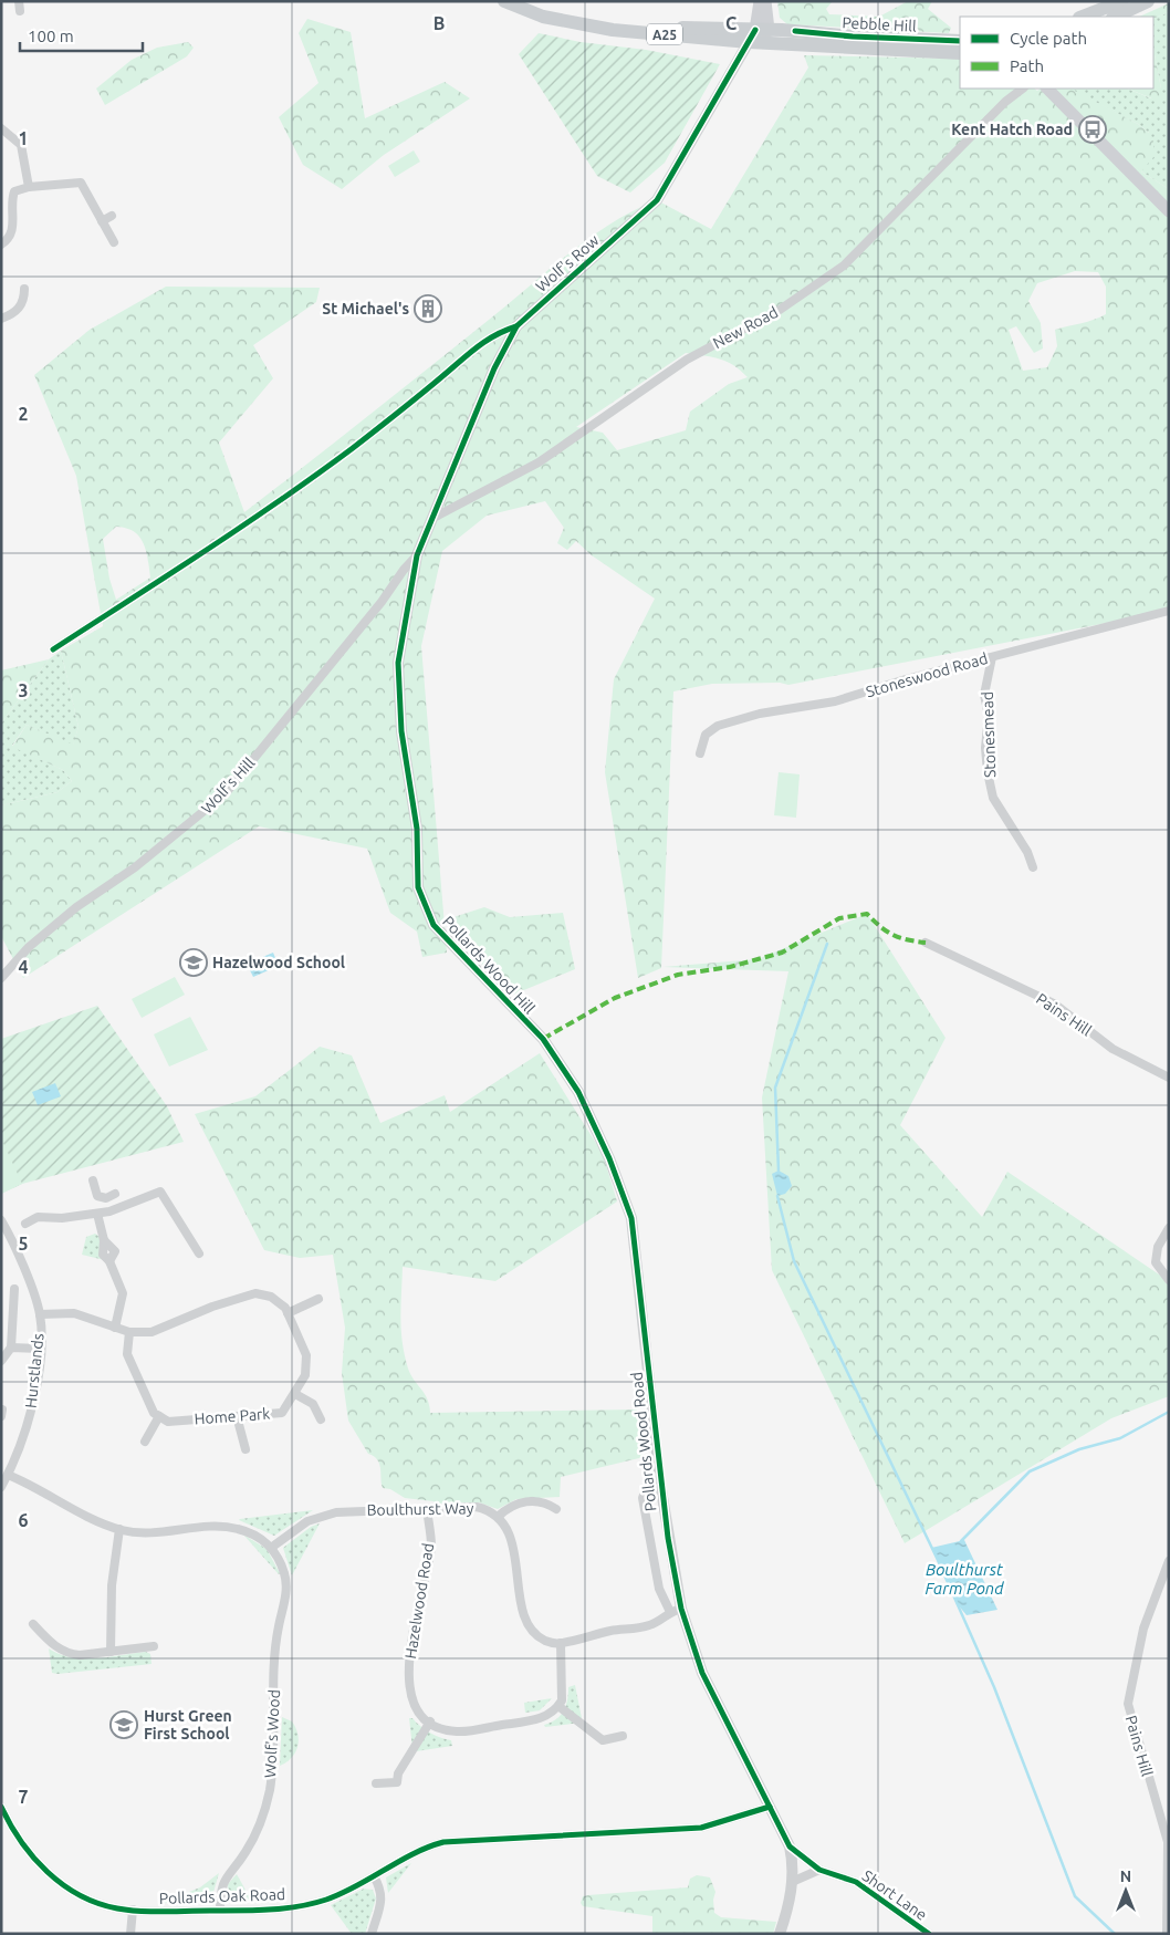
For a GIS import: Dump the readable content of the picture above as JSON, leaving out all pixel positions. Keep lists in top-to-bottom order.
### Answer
{
  "streets": {
    "main road": ["Pebble Hill", "A25"],
    "street": [
      "Wolf's Row",
      "New Road",
      "Stoneswood Road",
      "Stonesmead",
      "Wolf's Hill",
      "Pollards Wood Hill",
      "Pains Hill",
      "Hurstlands",
      "Home Park",
      "Pollards Wood Road",
      "Boulthurst Way",
      "Hazelwood Road",
      "Wolf's Wood",
      "Short Lane",
      "Pollards Oak Road"
    ]
  },
  "crossings": [
    ["Pebble Hill", "A25"],
    ["Pebble Hill", "Wolf's Row"],
    ["A25", "Wolf's Row"],
    ["Wolf's Row", "New Road"],
    ["Wolf's Row", "Pollards Wood Hill"],
    ["New Road", "Pollards Wood Hill"],
    ["Stoneswood Road", "Stonesmead"],
    ["Wolf's Hill", "Pollards Wood Hill"],
    ["Pollards Wood Hill", "Pollards Wood Road"],
    ["Hurstlands", "Home Park"],
    ["Hurstlands", "Wolf's Wood"],
    ["Pollards Wood Road", "Short Lane"],
    ["Pollards Wood Road", "Pollards Oak Road"],
    ["Boulthurst Way", "Hazelwood Road"],
    ["Boulthurst Way", "Wolf's Wood"],
    ["Wolf's Wood", "Pollards Oak Road"]
  ],
  "water": ["Boulthurst Farm Pond"],
  "places": {
    "bus stop": ["Kent Hatch Road"],
    "building": ["St Michael's"],
    "school or university": ["Hazelwood School", "Hurst Green First School"]
  },
  "legend": ["Cycle path", "Path"],
  "scale_bar": "100 m",
  "north": "top",
  "grid": {
    "columns": ["B", "C"],
    "rows": [
      "1",
      "2",
      "3",
      "4",
      "5",
      "6",
      "7"
    ]
  }
}
